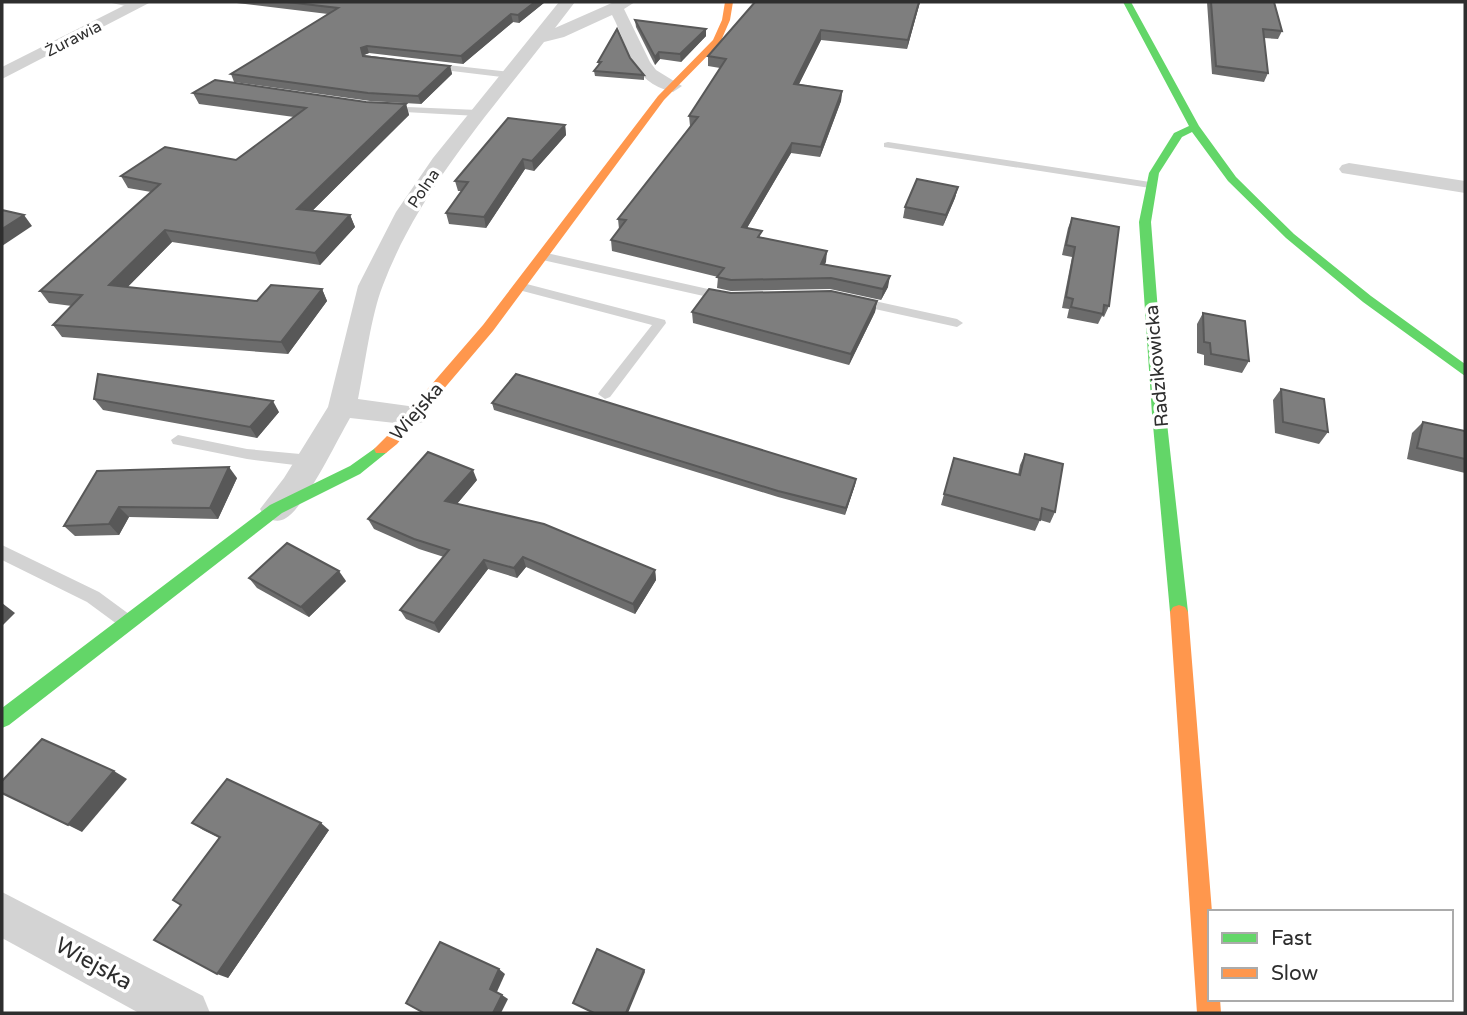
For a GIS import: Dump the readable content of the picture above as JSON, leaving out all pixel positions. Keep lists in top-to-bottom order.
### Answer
{
  "streets": {
    "street": [
      "Żurawia",
      "Polna",
      "Radzikowicka",
      "Wiejska"
    ]
  },
  "crossings": [
    ["Polna", "Wiejska"]
  ],
  "legend": ["Fast", "Slow"]
}
